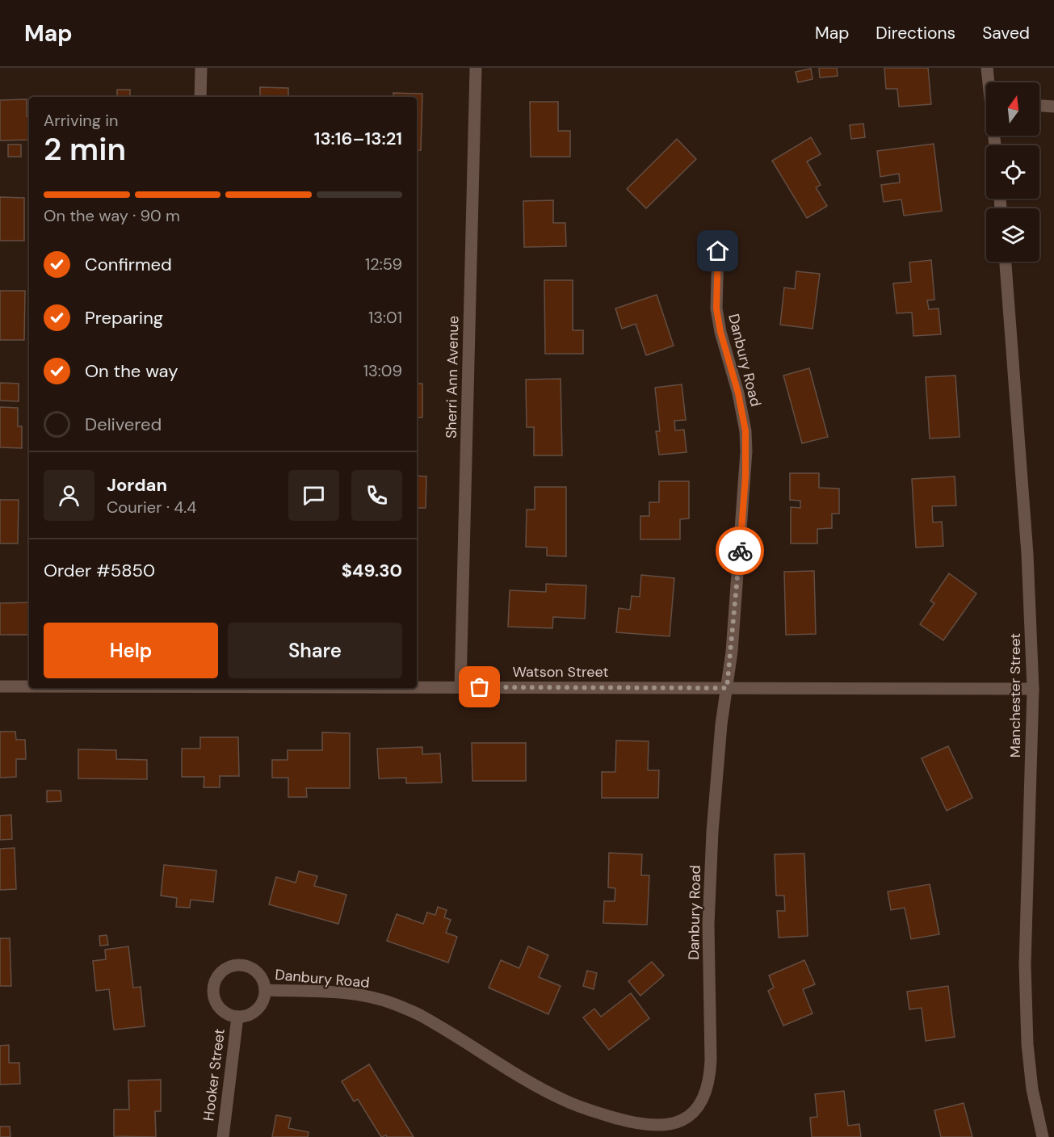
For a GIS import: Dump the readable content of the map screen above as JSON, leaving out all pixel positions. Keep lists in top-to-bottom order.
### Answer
{
  "streets": {
    "street": [
      "Danbury Road",
      "Sherri Ann Avenue",
      "Watson Street",
      "Manchester Street",
      "Hooker Street"
    ]
  },
  "crossings": [
    ["Danbury Road", "Watson Street"],
    ["Danbury Road", "Hooker Street"],
    ["Sherri Ann Avenue", "Watson Street"],
    ["Watson Street", "Manchester Street"]
  ],
  "north": "top",
  "page": {
    "header": "Map",
    "nav": ["Map", "Directions", "Saved"],
    "heading": ["2 min", "Arriving in", "13:16–13:21"],
    "panel": [
      "Jordan",
      "Courier · 4.4",
      "Order #5850",
      "$49.30"
    ],
    "bar": "On the way · 90 m",
    "list": [
      ["Confirmed", "12:59"],
      ["Preparing", "13:01"],
      ["On the way", "13:09"],
      "Delivered"
    ],
    "buttons": ["Help", "Share"]
  }
}
